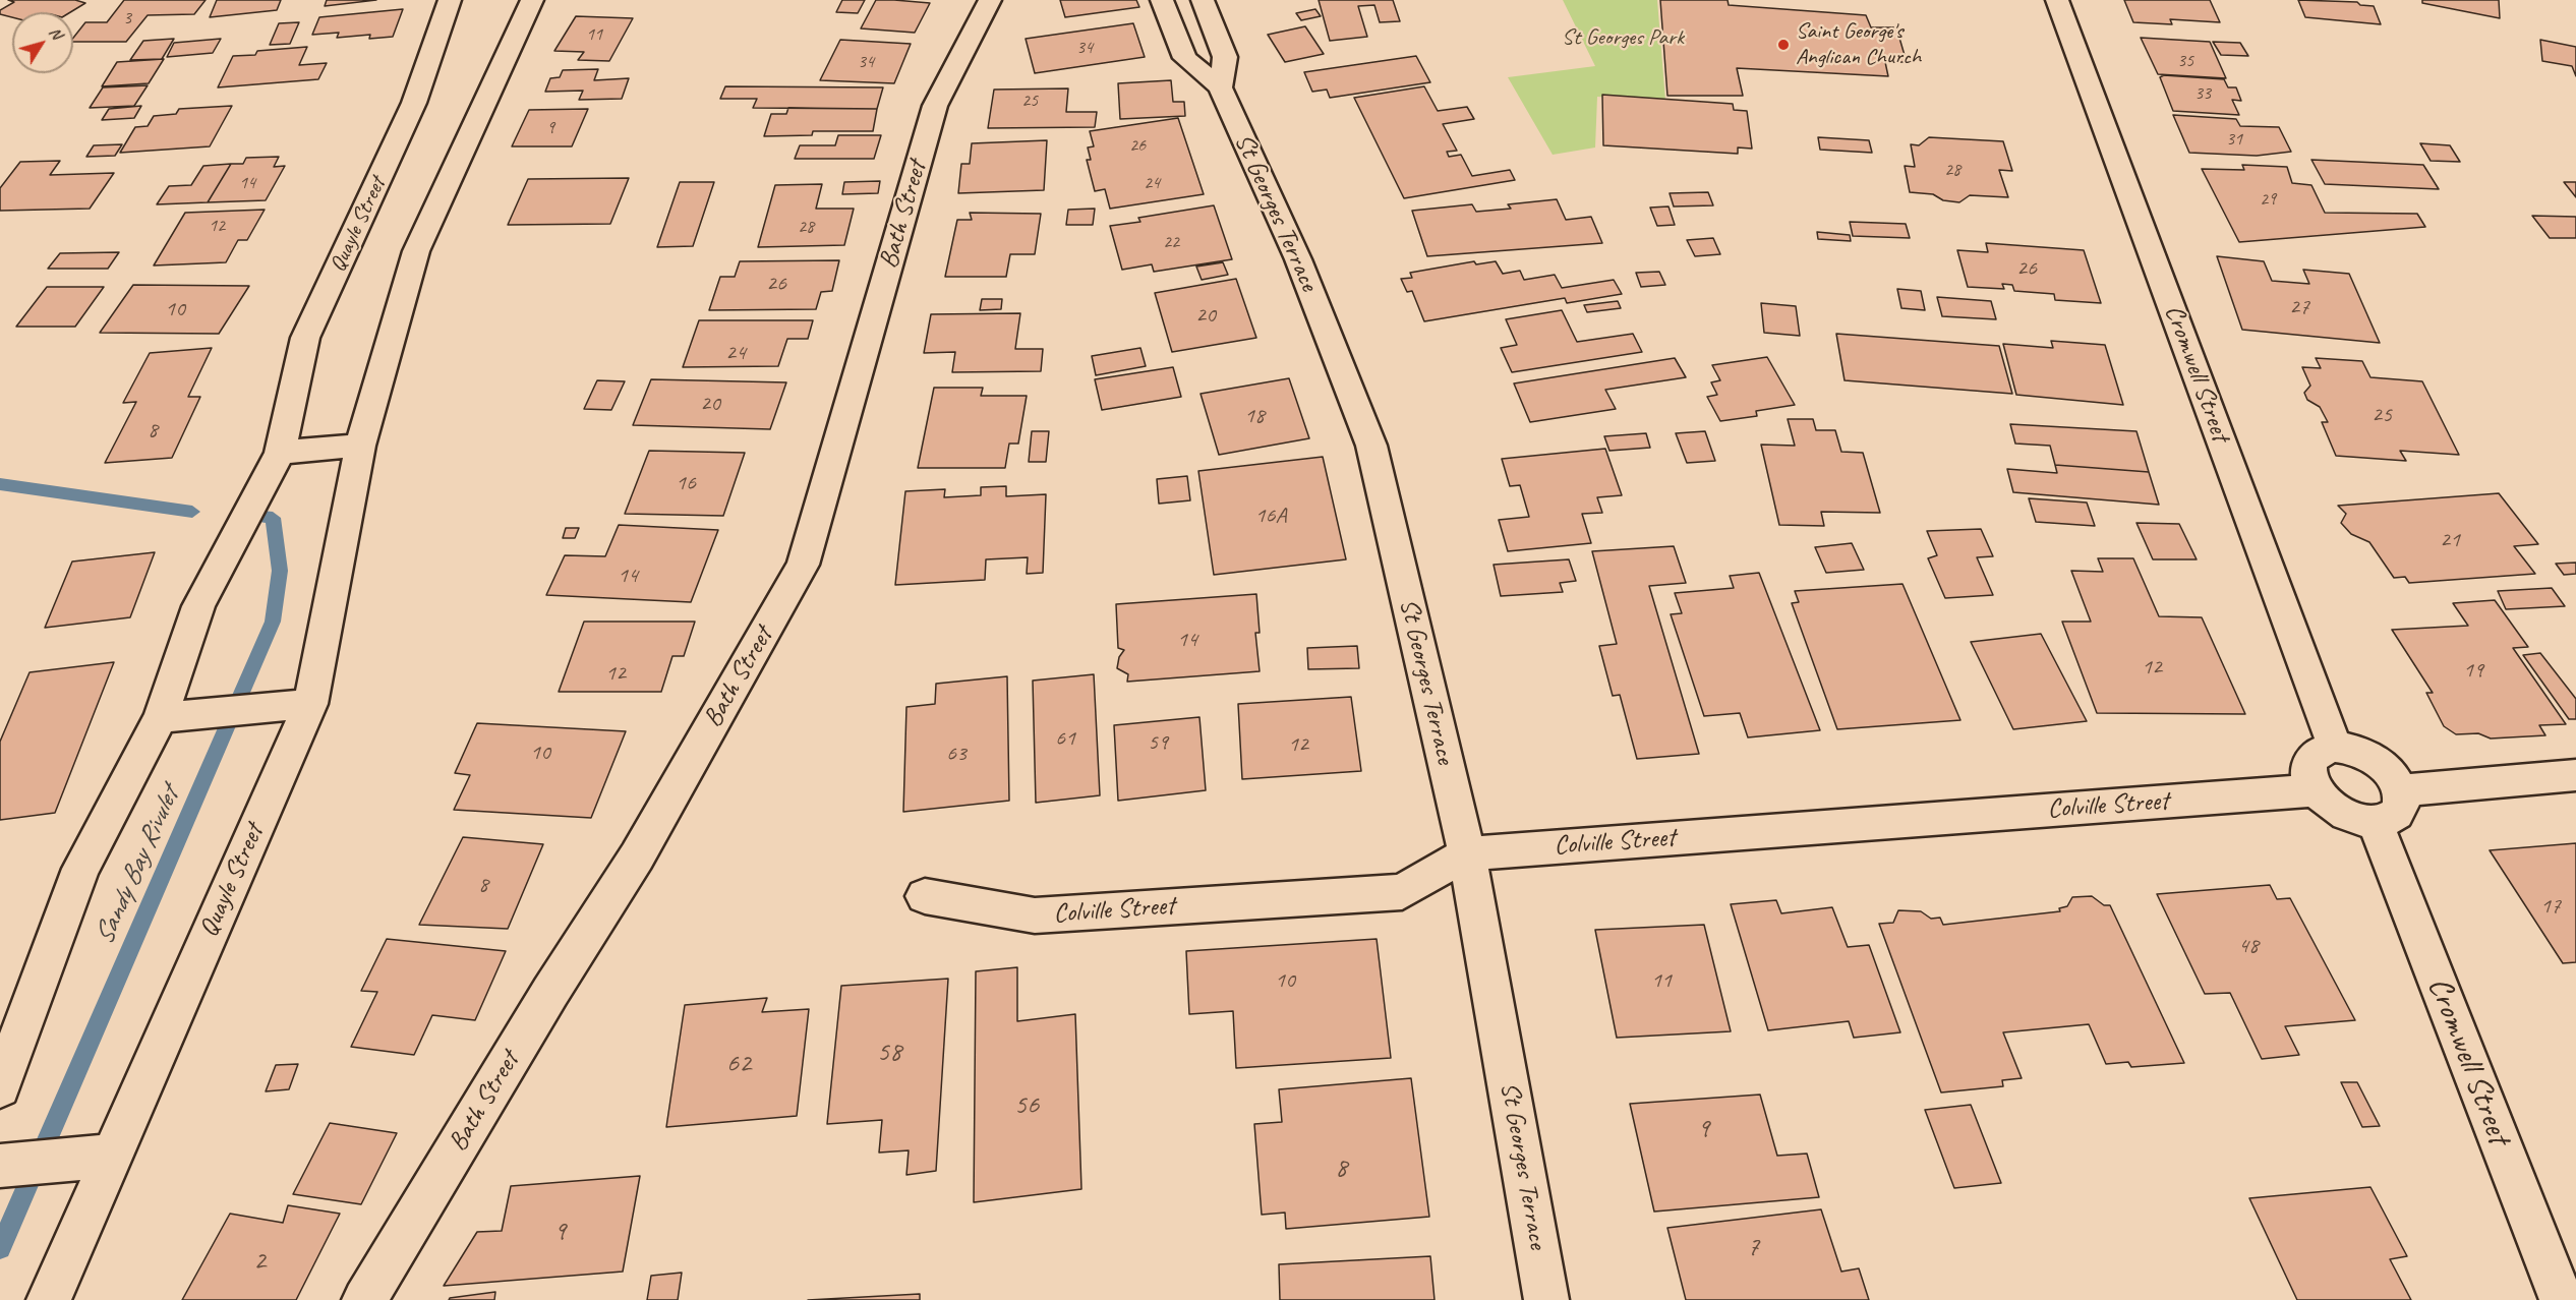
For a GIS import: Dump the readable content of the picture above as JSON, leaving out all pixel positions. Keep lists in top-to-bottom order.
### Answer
{
  "streets": {
    "street": [
      "St Georges Terrace",
      "Bath Street",
      "Quayle Street",
      "Cromwell Street",
      "Colville Street"
    ]
  },
  "crossings": [
    ["St Georges Terrace", "Colville Street"],
    ["Cromwell Street", "Colville Street"]
  ],
  "water": ["Sandy Bay Rivulet"],
  "parks": ["St Georges Park"],
  "places": ["Saint George's Anglican Church"],
  "house_numbers": [
    "3",
    "11",
    "34",
    "35",
    "34",
    "33",
    "25",
    "9",
    "31",
    "26",
    "28",
    "14",
    "24",
    "29",
    "12",
    "28",
    "22",
    "26",
    "26",
    "27",
    "10",
    "20",
    "24",
    "20",
    "25",
    "18",
    "8",
    "16",
    "16A",
    "21",
    "14",
    "14",
    "12",
    "19",
    "12",
    "61",
    "59",
    "12",
    "10",
    "63",
    "8",
    "17",
    "48",
    "10",
    "11",
    "58",
    "62",
    "56",
    "9",
    "8",
    "9",
    "7",
    "2"
  ],
  "north": "top right"
}
